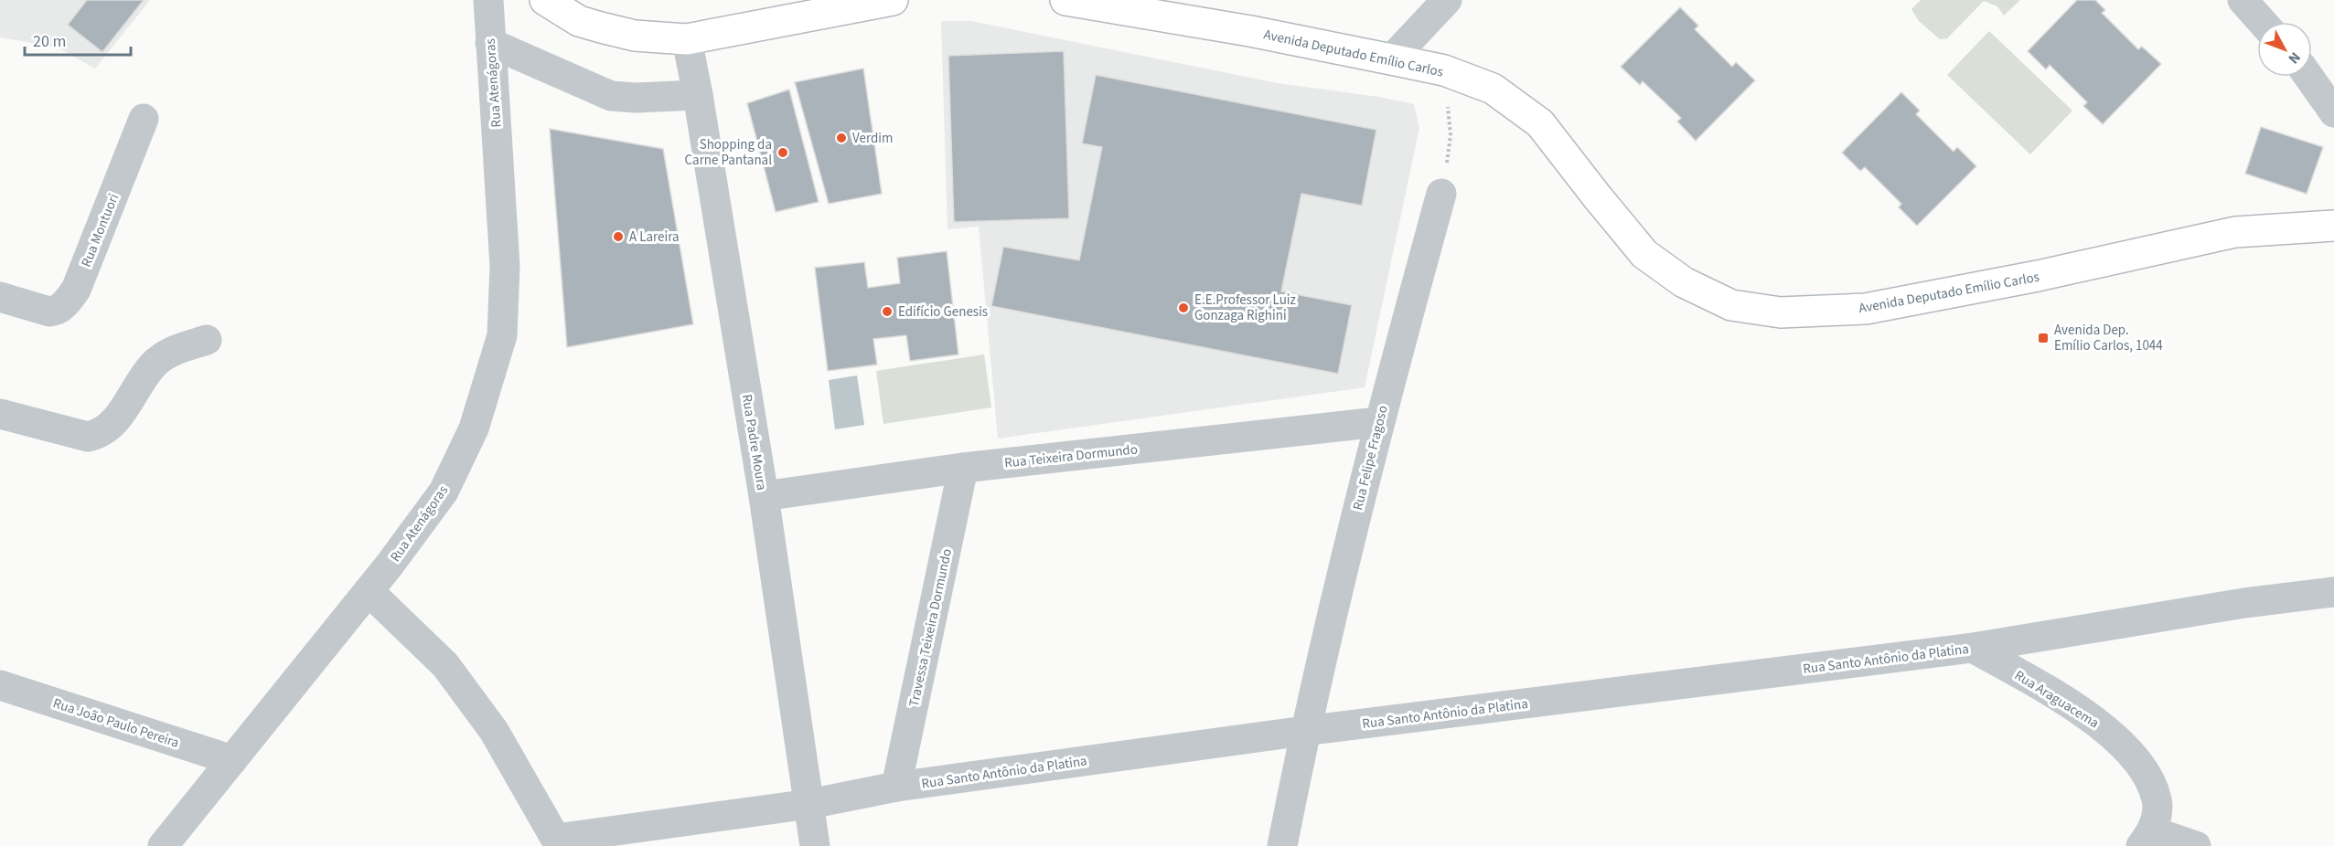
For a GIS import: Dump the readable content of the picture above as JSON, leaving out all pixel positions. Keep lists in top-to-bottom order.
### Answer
{
  "streets": {
    "main road": ["Avenida Deputado Emílio Carlos"],
    "street": [
      "Rua Atenágoras",
      "Rua Montuori",
      "Rua Padre Moura",
      "Rua Teixeira Dormundo",
      "Rua Felipe Fragoso",
      "Travessa Teixeira Dormundo",
      "Rua Santo Antônio da Platina",
      "Rua Araguacema",
      "Rua João Paulo Pereira"
    ]
  },
  "crossings": [
    ["Rua Atenágoras", "Rua João Paulo Pereira"],
    ["Rua Padre Moura", "Rua Teixeira Dormundo"],
    ["Rua Padre Moura", "Rua Santo Antônio da Platina"],
    ["Rua Teixeira Dormundo", "Rua Felipe Fragoso"],
    ["Rua Teixeira Dormundo", "Travessa Teixeira Dormundo"],
    ["Rua Felipe Fragoso", "Rua Santo Antônio da Platina"],
    ["Travessa Teixeira Dormundo", "Rua Santo Antônio da Platina"],
    ["Rua Santo Antônio da Platina", "Rua Araguacema"]
  ],
  "places": {
    "other": [
      "Verdim",
      "Shopping da Carne Pantanal",
      "A Lareira",
      "E.E.Professor Luiz Gonzaga Righini",
      "Edifício Genesis"
    ],
    "transit": ["Avenida Dep. Emílio Carlos, 1044"]
  },
  "scale_bar": "20 m",
  "north": "bottom right"
}
